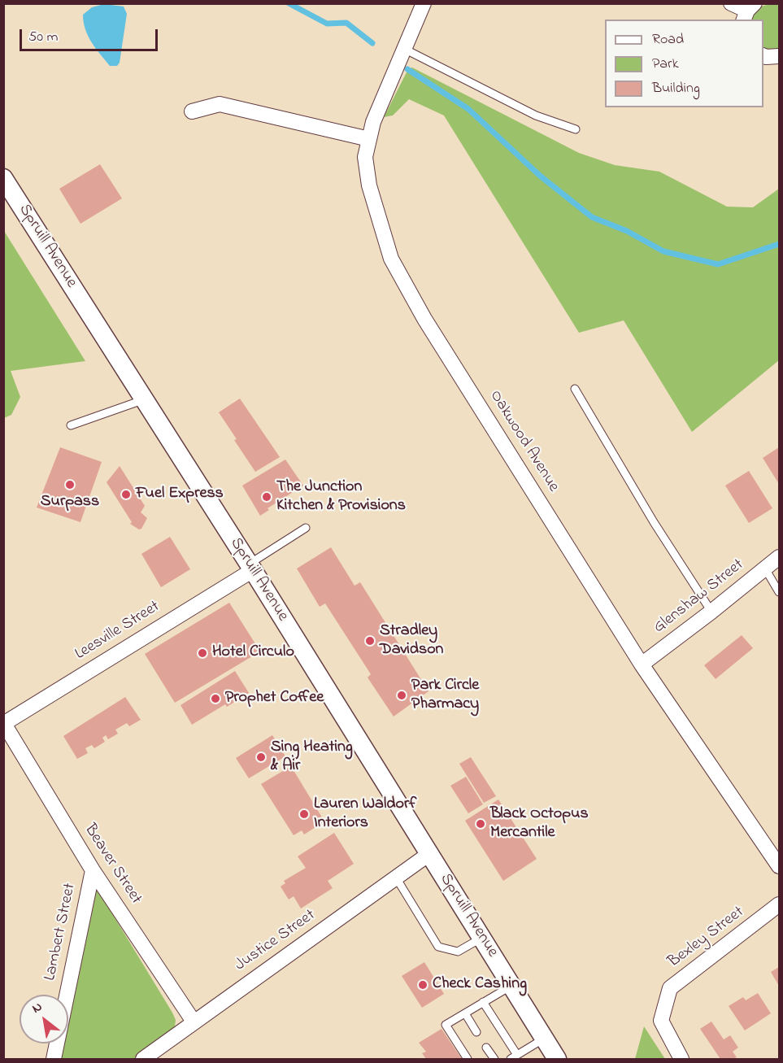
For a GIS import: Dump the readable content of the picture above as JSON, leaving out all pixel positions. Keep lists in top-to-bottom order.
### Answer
{
  "streets": {
    "street": [
      "Spruill Avenue",
      "Oakwood Avenue",
      "Glenshaw Street",
      "Leesville Street",
      "Beaver Street",
      "Lambert Street",
      "Bexley Street",
      "Justice Street"
    ]
  },
  "crossings": [
    ["Spruill Avenue", "Leesville Street"],
    ["Spruill Avenue", "Justice Street"],
    ["Oakwood Avenue", "Glenshaw Street"],
    ["Leesville Street", "Beaver Street"],
    ["Beaver Street", "Lambert Street"],
    ["Beaver Street", "Justice Street"]
  ],
  "places": [
    "Surpass",
    "Fuel Express",
    "The Junction Kitchen & Provisions",
    "Stradley Davidson",
    "Hotel Circulo",
    "Park Circle Pharmacy",
    "Prophet Coffee",
    "Sing Heating & Air",
    "Lauren Waldorf Interiors",
    "Black Octopus Mercantile",
    "Check Cashing"
  ],
  "legend": ["Road", "Park", "Building"],
  "scale_bar": "50 m",
  "north": "top left"
}
